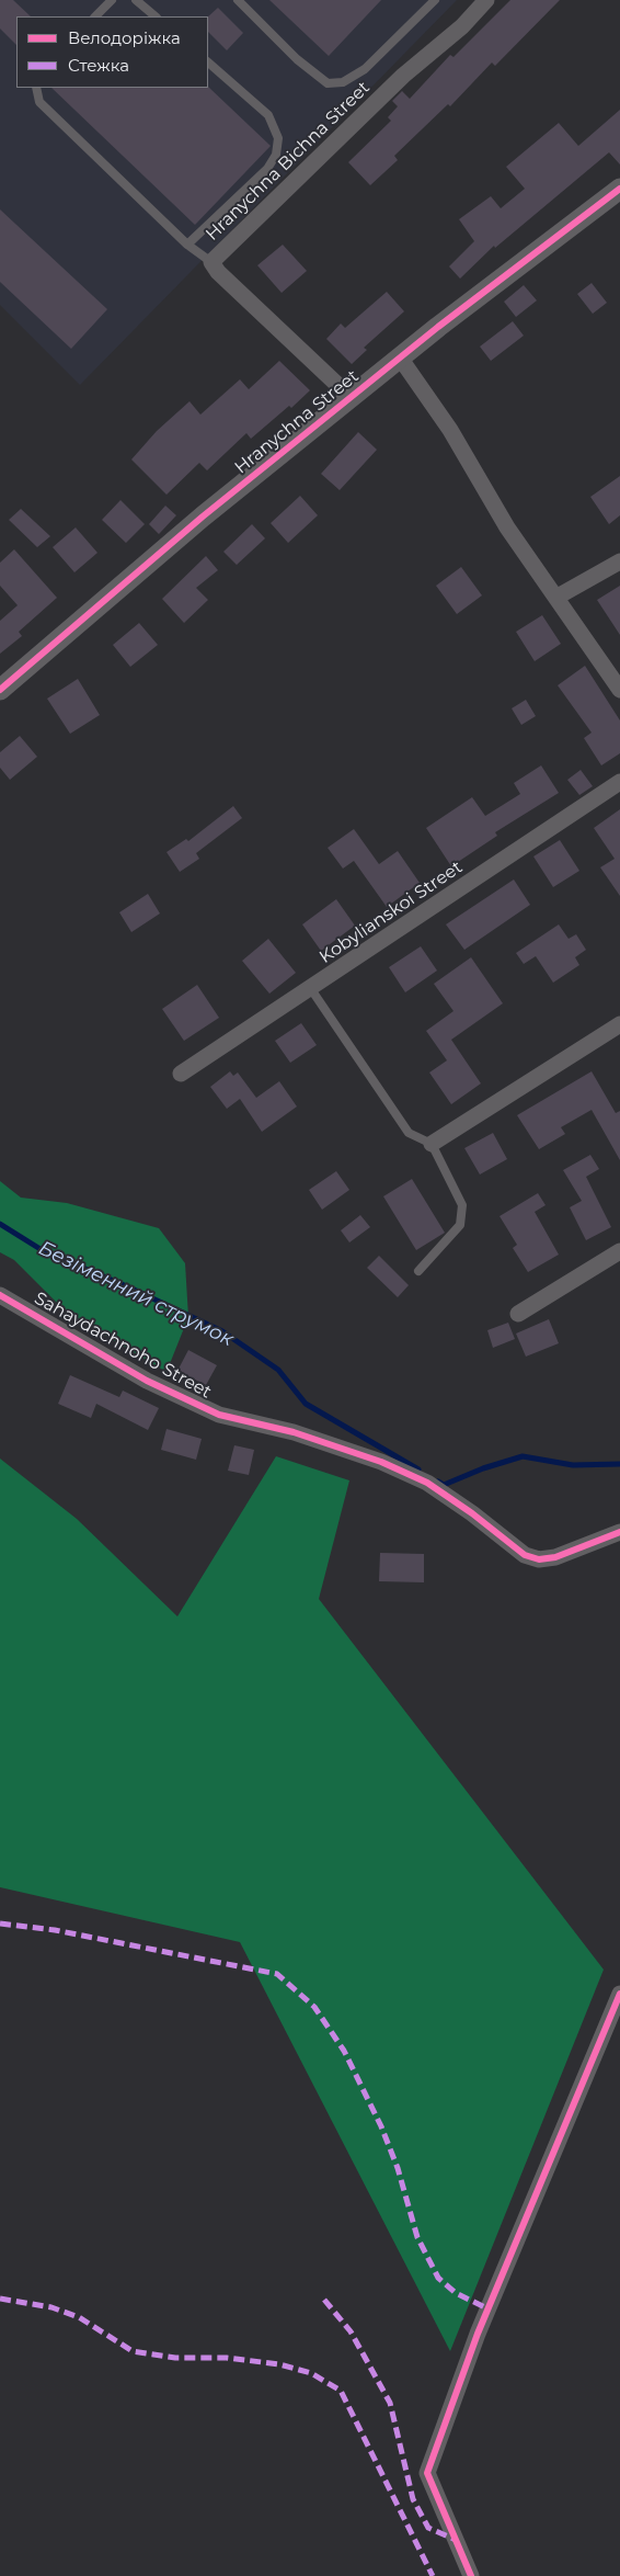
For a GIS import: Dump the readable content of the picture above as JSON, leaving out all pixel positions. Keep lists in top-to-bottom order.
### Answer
{
  "streets": {
    "street": [
      "Hranychna Bichna Street",
      "Hranychna Street",
      "Kobylianskoi Street",
      "Sahaydachnoho Street"
    ]
  },
  "crossings": [
    ["Hranychna Bichna Street", "Hranychna Street"]
  ],
  "water": ["Безіменний струмок"],
  "legend": ["Велодоріжка", "Стежка"]
}
